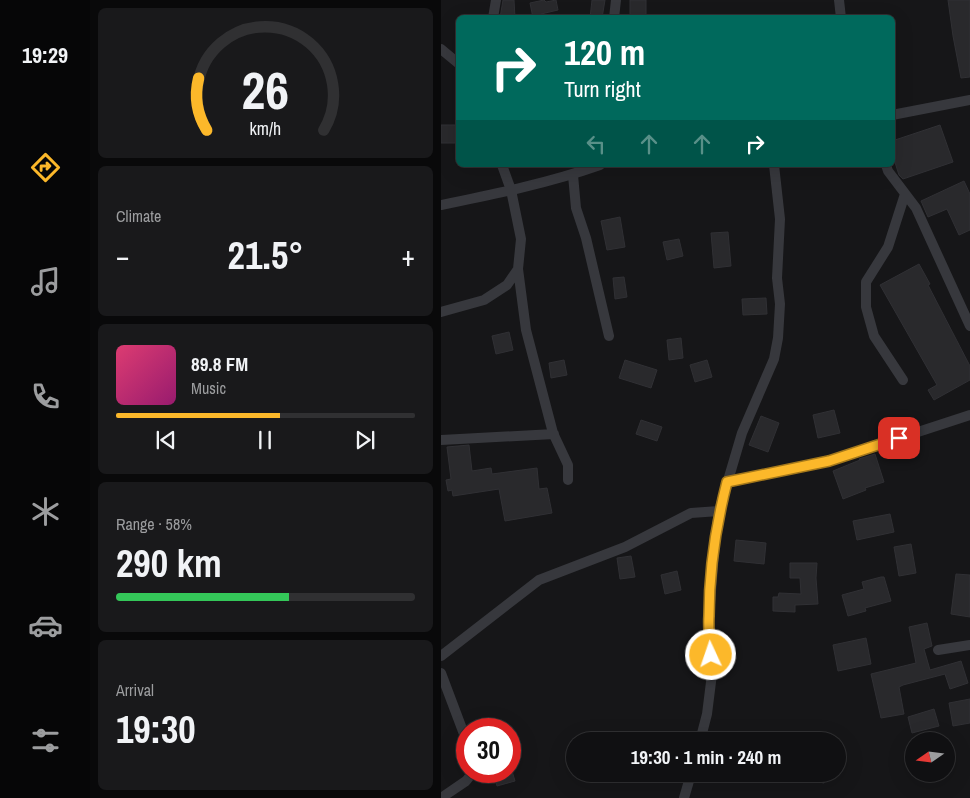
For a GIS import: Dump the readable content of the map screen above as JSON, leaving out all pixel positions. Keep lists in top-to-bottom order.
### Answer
{
  "north": "left",
  "page": {
    "tabs": "19:29",
    "turn": ["120 m", "Turn right"],
    "tile": [
      "Climate",
      ["Range · 58%", "290 km"],
      ["Arrival", "19:30"]
    ],
    "heat": ["−", "21.5°", "+"],
    "song": ["89.8 FM", "Music"],
    "limit": "30",
    "trip": "19:30 · 1 min · 240 m",
    "gauge": ["26", "km/h"]
  }
}
